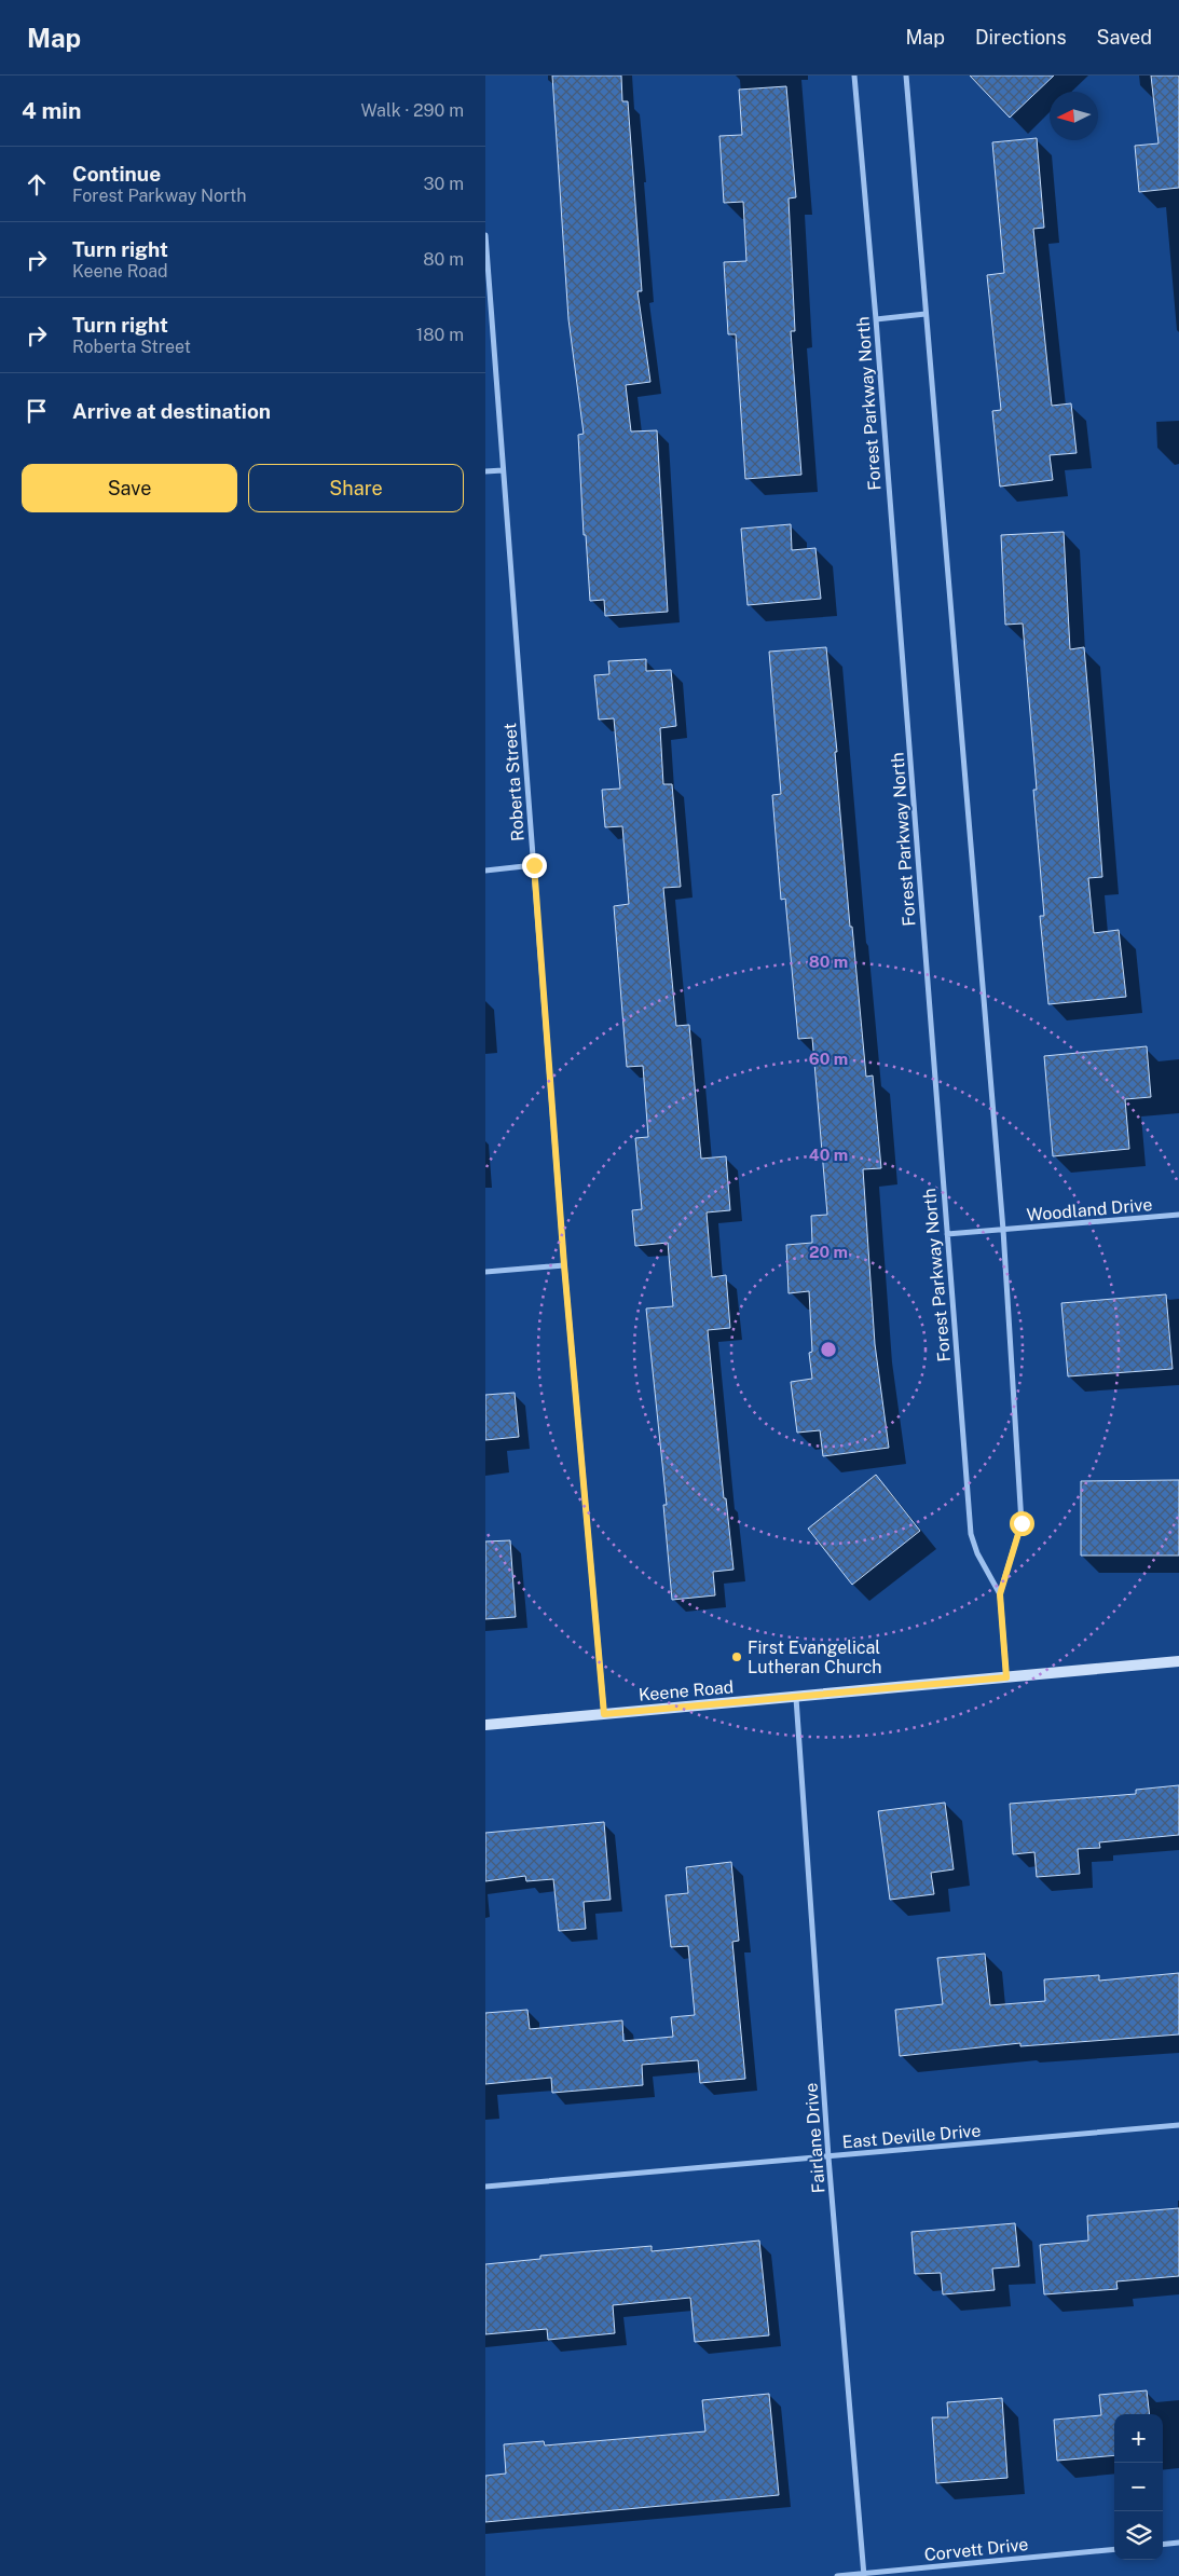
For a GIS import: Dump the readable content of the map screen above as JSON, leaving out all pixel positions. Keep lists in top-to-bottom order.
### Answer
{
  "streets": {
    "main road": ["Keene Road"],
    "street": [
      "Forest Parkway North",
      "Roberta Street",
      "Woodland Drive",
      "East Deville Drive",
      "Fairlane Drive",
      "Corvett Drive"
    ]
  },
  "crossings": [
    ["Forest Parkway North", "Woodland Drive"],
    ["Forest Parkway North", "Keene Road"],
    ["Roberta Street", "Keene Road"],
    ["Keene Road", "Fairlane Drive"],
    ["East Deville Drive", "Fairlane Drive"],
    ["Fairlane Drive", "Corvett Drive"]
  ],
  "places": ["First Evangelical Lutheran Church"],
  "north": "left",
  "page": {
    "header": "Map",
    "nav": ["Map", "Directions", "Saved"],
    "heading": ["4 min", "Walk · 290 m"],
    "list": [
      ["Continue", "Forest Parkway North", "30 m"],
      ["Turn right", "Keene Road", "80 m"],
      ["Turn right", "Roberta Street", "180 m"],
      "Arrive at destination"
    ],
    "buttons": ["Save", "Share"],
    "map_buttons": ["+", "−"]
  },
  "rings": [
    "80 m",
    "60 m",
    "40 m",
    "20 m"
  ]
}
